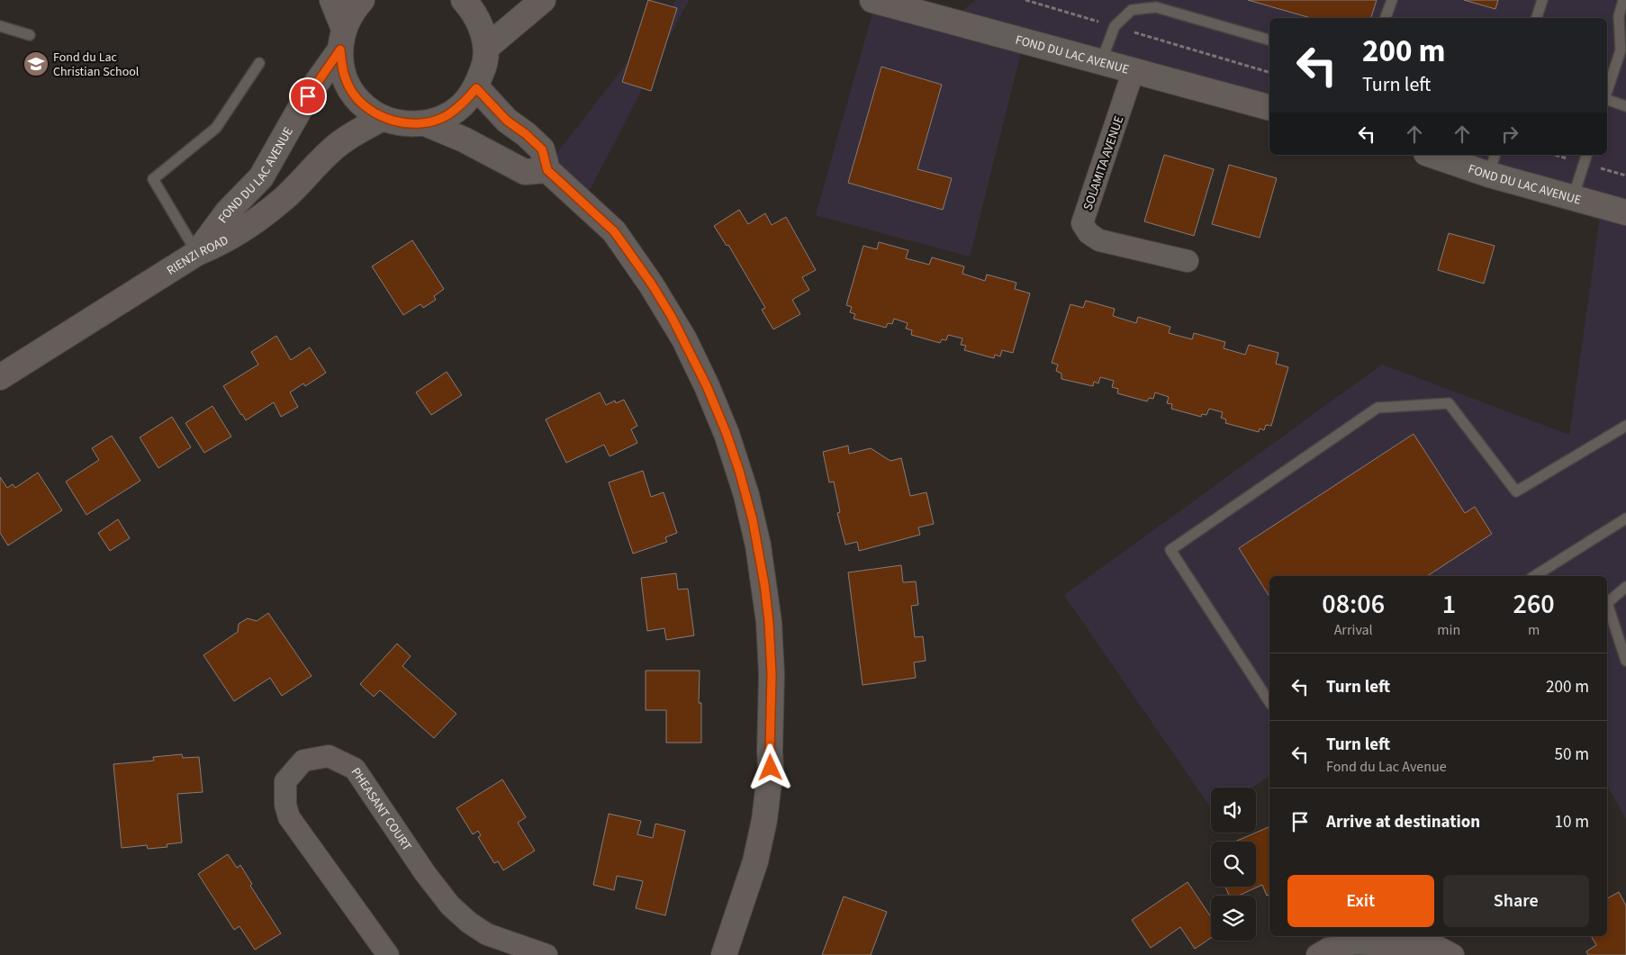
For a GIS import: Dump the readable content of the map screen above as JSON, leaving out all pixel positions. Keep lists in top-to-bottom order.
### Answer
{
  "streets": {
    "main road": ["FOND DU LAC AVENUE", "RIENZI ROAD"],
    "street": ["SOLAMITA AVENUE", "PHEASANT COURT"]
  },
  "crossings": [
    ["FOND DU LAC AVENUE", "SOLAMITA AVENUE"],
    ["FOND DU LAC AVENUE", "RIENZI ROAD"]
  ],
  "places": {
    "school or university": ["Fond du Lac Christian School"]
  },
  "page": {
    "turn": ["200 m", "Turn left"],
    "eta": [
      "08:06",
      "Arrival",
      "1",
      "min",
      "260",
      "m"
    ],
    "list": [
      {
        "name": "Turn left",
        "value": "200 m"
      },
      {
        "name": "Turn left",
        "note": "Fond du Lac Avenue",
        "value": "50 m"
      },
      {
        "name": "Arrive at destination",
        "value": "10 m"
      }
    ],
    "buttons": ["Exit", "Share"]
  }
}
